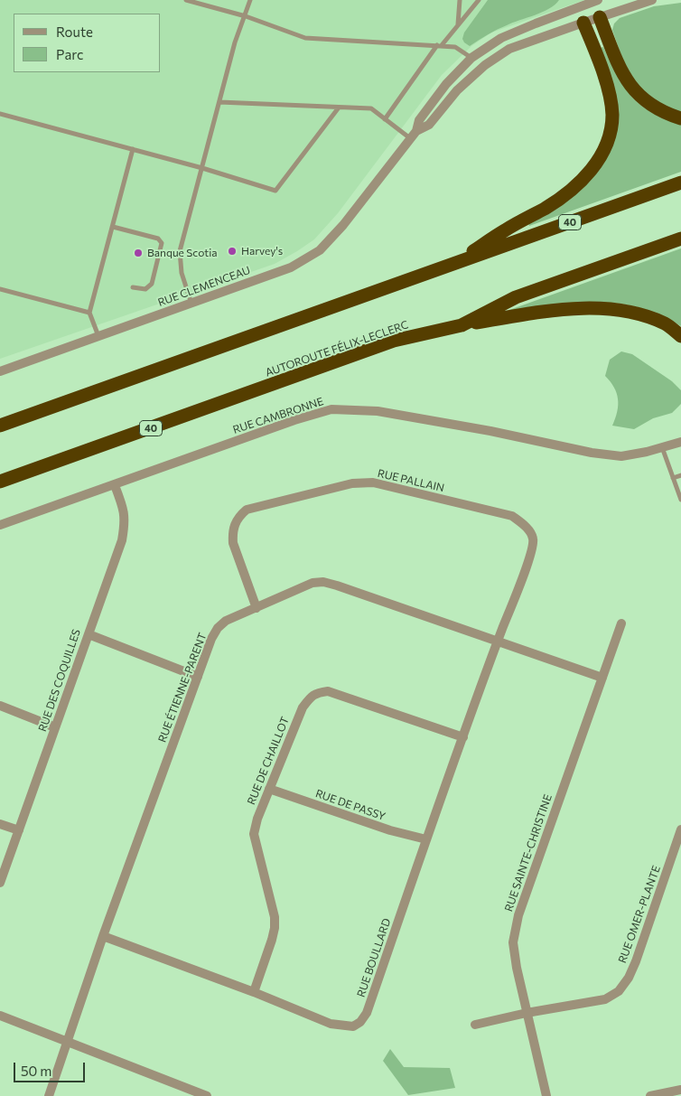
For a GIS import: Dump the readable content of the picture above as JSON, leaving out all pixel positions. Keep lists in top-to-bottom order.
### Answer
{
  "streets": {
    "highway": ["40", "AUTOROUTE FÉLIX-LECLERC"],
    "street": [
      "RUE CLEMENCEAU",
      "RUE CAMBRONNE",
      "RUE PALLAIN",
      "RUE DES COQUILLES",
      "RUE ÉTIENNE-PARENT",
      "RUE DE CHAILLOT",
      "RUE DE PASSY",
      "RUE SAINTE-CHRISTINE",
      "RUE OMER-PLANTE",
      "RUE BOULLARD"
    ]
  },
  "crossings": [
    ["RUE CAMBRONNE", "RUE DES COQUILLES"],
    ["RUE PALLAIN", "RUE ÉTIENNE-PARENT"],
    ["RUE PALLAIN", "RUE BOULLARD"],
    ["RUE ÉTIENNE-PARENT", "RUE SAINTE-CHRISTINE"],
    ["RUE ÉTIENNE-PARENT", "RUE BOULLARD"],
    ["RUE DE CHAILLOT", "RUE DE PASSY"],
    ["RUE DE CHAILLOT", "RUE BOULLARD"],
    ["RUE DE PASSY", "RUE BOULLARD"],
    ["RUE SAINTE-CHRISTINE", "RUE OMER-PLANTE"]
  ],
  "places": ["Harvey's", "Banque Scotia"],
  "legend": ["Route", "Parc"],
  "scale_bar": "50 m"
}
